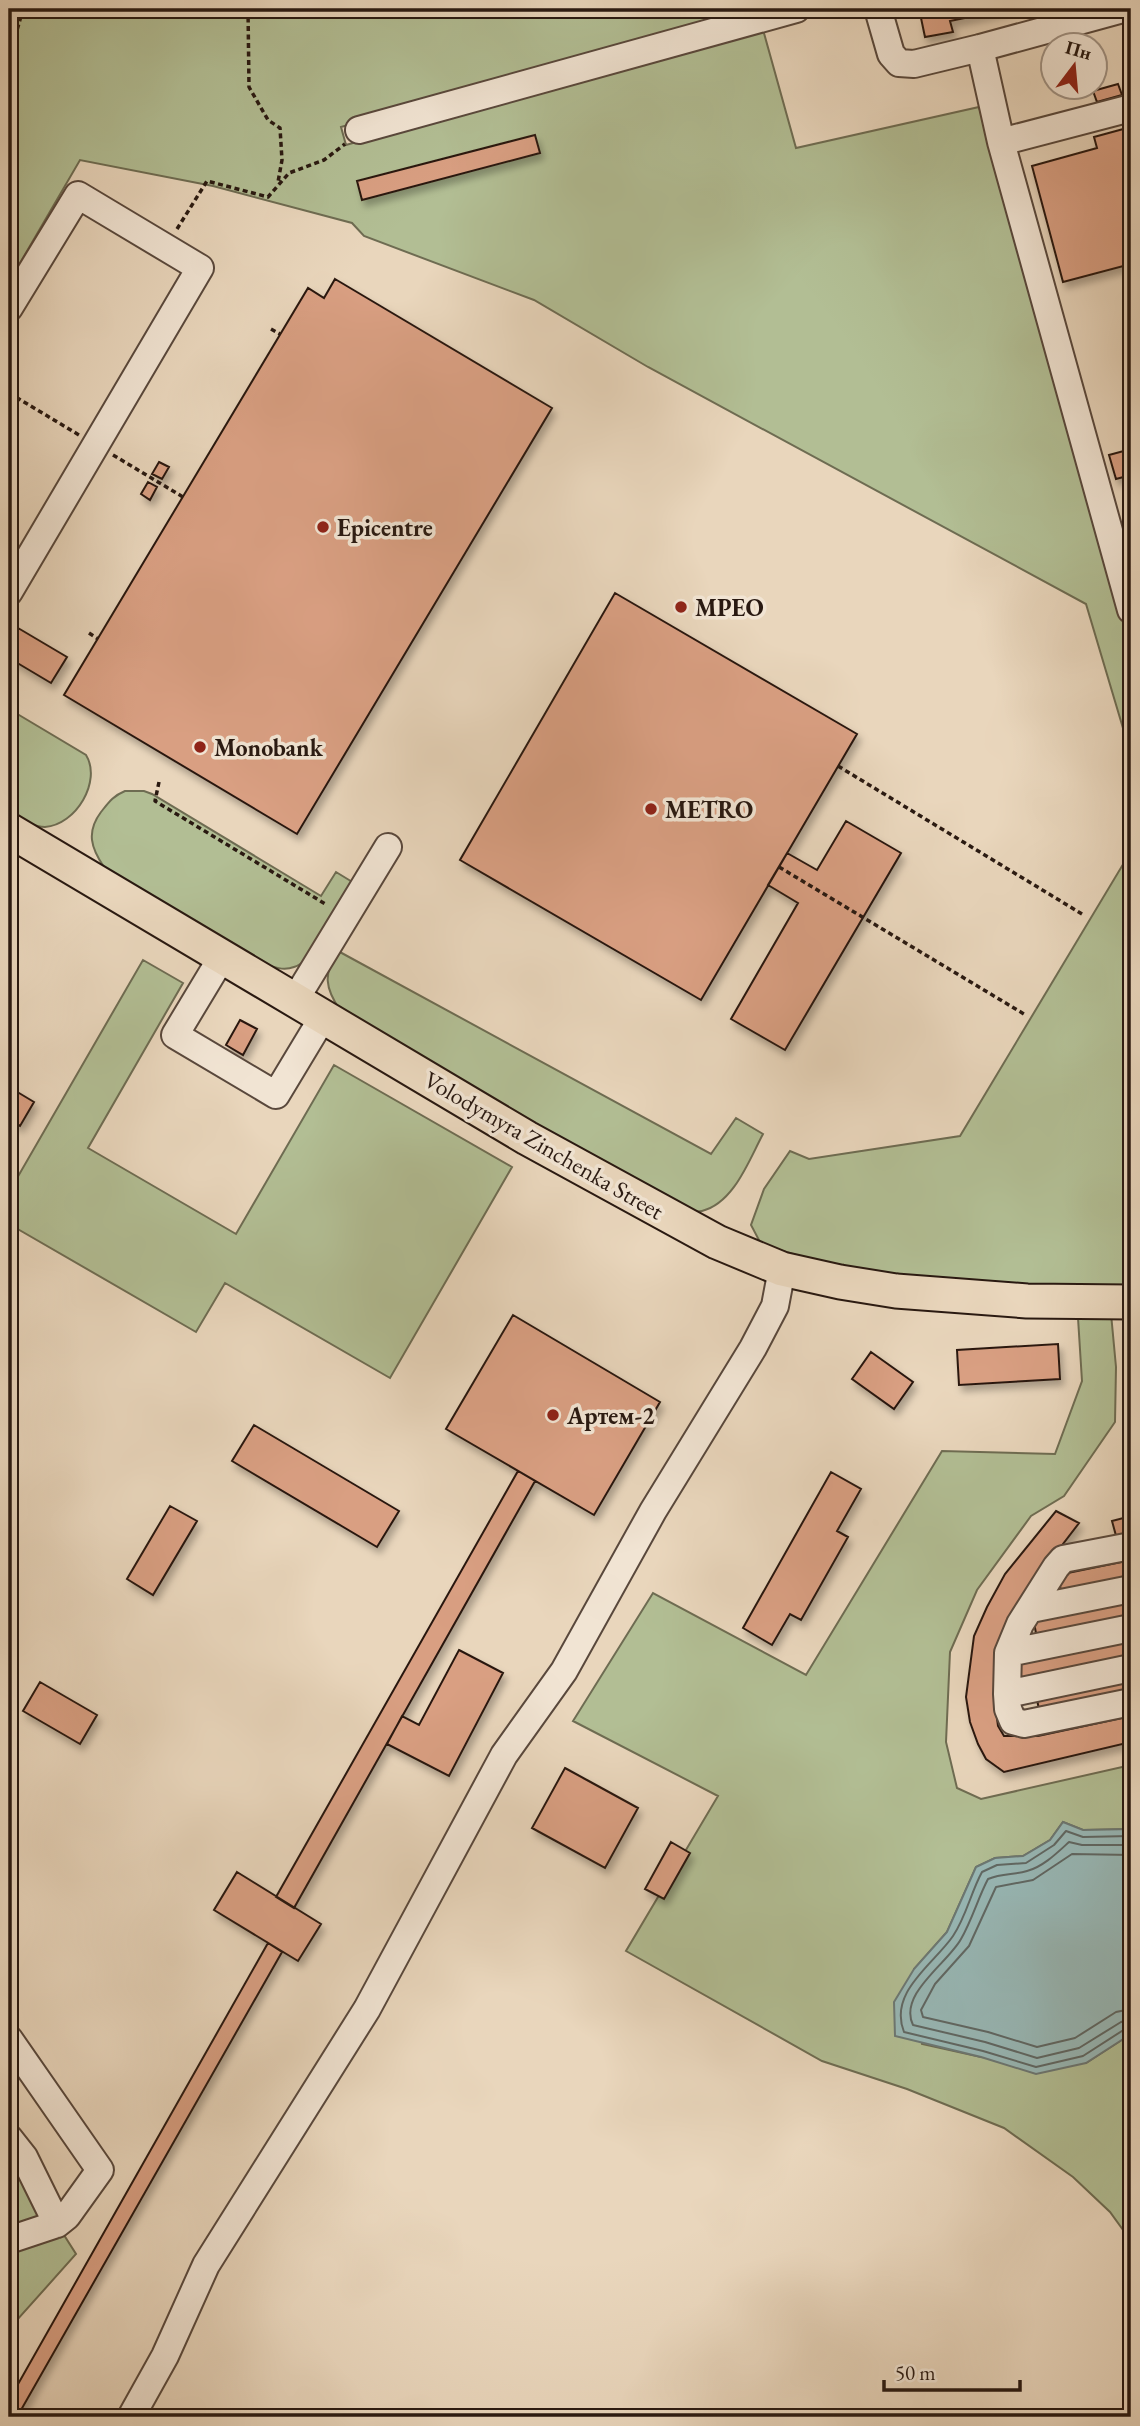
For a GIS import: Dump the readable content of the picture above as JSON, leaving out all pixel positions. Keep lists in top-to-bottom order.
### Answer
{
  "streets": {
    "main road": ["Volodymyra Zinchenka Street"]
  },
  "places": [
    "Epicentre",
    "МРЕО",
    "Monobank",
    "METRO",
    "Артем-2"
  ],
  "scale_bar": "50 m",
  "north": "top"
}
